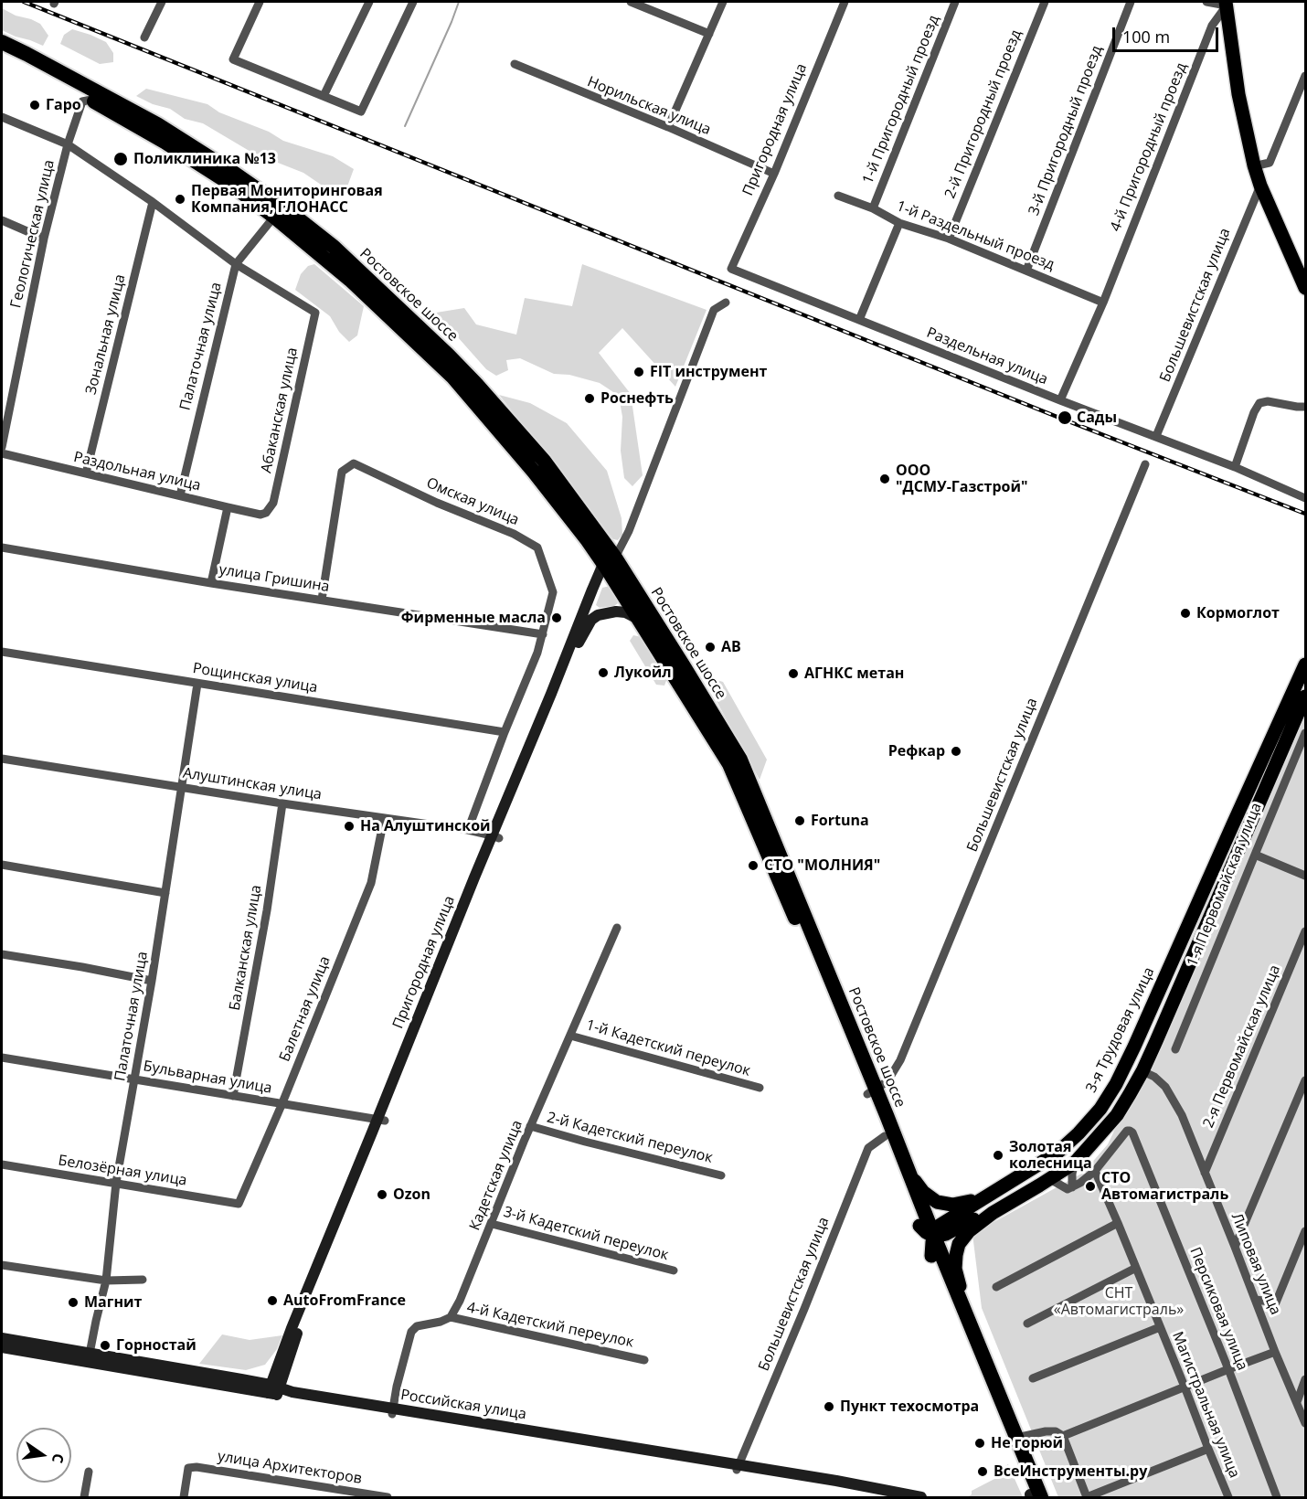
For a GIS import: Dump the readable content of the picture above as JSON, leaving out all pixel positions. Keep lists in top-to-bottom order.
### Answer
{
  "streets": {
    "highway": ["Ростовское шоссе"],
    "main road": ["3-я Трудовая улица"],
    "street": [
      "1-й Пригородный проезд",
      "Норильская улица",
      "2-й Пригородный проезд",
      "Пригородная улица",
      "3-й Пригородный проезд",
      "4-й Пригородный проезд",
      "Геологическая улица",
      "1-й Раздельный проезд",
      "Большевистская улица",
      "Зональная улица",
      "Палаточная улица",
      "Раздельная улица",
      "Абаканская улица",
      "Раздольная улица",
      "Омская улица",
      "улица Гришина",
      "Рощинская улица",
      "Алуштинская улица",
      "1-я Первомайская улица",
      "Балканская улица",
      "Балетная улица",
      "2-я Первомайская улица",
      "1-й Кадетский переулок",
      "Бульварная улица",
      "2-й Кадетский переулок",
      "Белозёрная улица",
      "Кадетская улица",
      "3-й Кадетский переулок",
      "Липовая улица",
      "Персиковая улица",
      "4-й Кадетский переулок",
      "Российская улица",
      "Магистральная улица",
      "улица Архитекторов"
    ]
  },
  "crossings": [
    ["1-й Пригородный проезд", "1-й Раздельный проезд"],
    ["Норильская улица", "Пригородная улица"],
    ["2-й Пригородный проезд", "1-й Раздельный проезд"],
    ["Пригородная улица", "Ростовское шоссе"],
    ["Пригородная улица", "Раздельная улица"],
    ["Пригородная улица", "Алуштинская улица"],
    ["Пригородная улица", "Бульварная улица"],
    ["Пригородная улица", "Российская улица"],
    ["3-й Пригородный проезд", "1-й Раздельный проезд"],
    ["4-й Пригородный проезд", "1-й Раздельный проезд"],
    ["4-й Пригородный проезд", "Раздельная улица"],
    ["Геологическая улица", "Ростовское шоссе"],
    ["Ростовское шоссе", "Большевистская улица"],
    ["Ростовское шоссе", "Палаточная улица"],
    ["Ростовское шоссе", "3-я Трудовая улица"],
    ["Большевистская улица", "Раздельная улица"],
    ["Большевистская улица", "Российская улица"],
    ["Зональная улица", "Раздольная улица"],
    ["Палаточная улица", "Абаканская улица"],
    ["Палаточная улица", "Раздольная улица"],
    ["Палаточная улица", "Рощинская улица"],
    ["Палаточная улица", "Алуштинская улица"],
    ["Палаточная улица", "Бульварная улица"],
    ["Палаточная улица", "Белозёрная улица"],
    ["Палаточная улица", "Российская улица"],
    ["Абаканская улица", "Раздольная улица"],
    ["Омская улица", "улица Гришина"],
    ["Алуштинская улица", "Балканская улица"],
    ["Алуштинская улица", "Балетная улица"],
    ["Балканская улица", "Бульварная улица"],
    ["Балетная улица", "Бульварная улица"],
    ["Балетная улица", "Белозёрная улица"],
    ["2-я Первомайская улица", "Липовая улица"],
    ["1-й Кадетский переулок", "Кадетская улица"],
    ["2-й Кадетский переулок", "Кадетская улица"],
    ["Кадетская улица", "3-й Кадетский переулок"],
    ["Кадетская улица", "4-й Кадетский переулок"],
    ["Персиковая улица", "Магистральная улица"]
  ],
  "parks": ["СНТ «Автомагистраль»"],
  "places": [
    "Гаро",
    "Поликлиника №13",
    "Первая Мониторинговая Компания, ГЛОНАСС",
    "FIT инструмент",
    "Роснефть",
    "Сады",
    "ООО \"ДСМУ-Газстрой\"",
    "Кормоглот",
    "Фирменные масла",
    "АВ",
    "Лукойл",
    "АГНКС метан",
    "Рефкар",
    "Fortuna",
    "На Алуштинской",
    "СТО \"МОЛНИЯ\"",
    "Золотая колесница",
    "СТО Автомагистраль",
    "Ozon",
    "AutoFromFrance",
    "Магнит",
    "Горностай",
    "Пункт техосмотра",
    "Не горюй",
    "ВсеИнструменты.ру"
  ],
  "scale_bar": "100 m",
  "north": "right"
}
